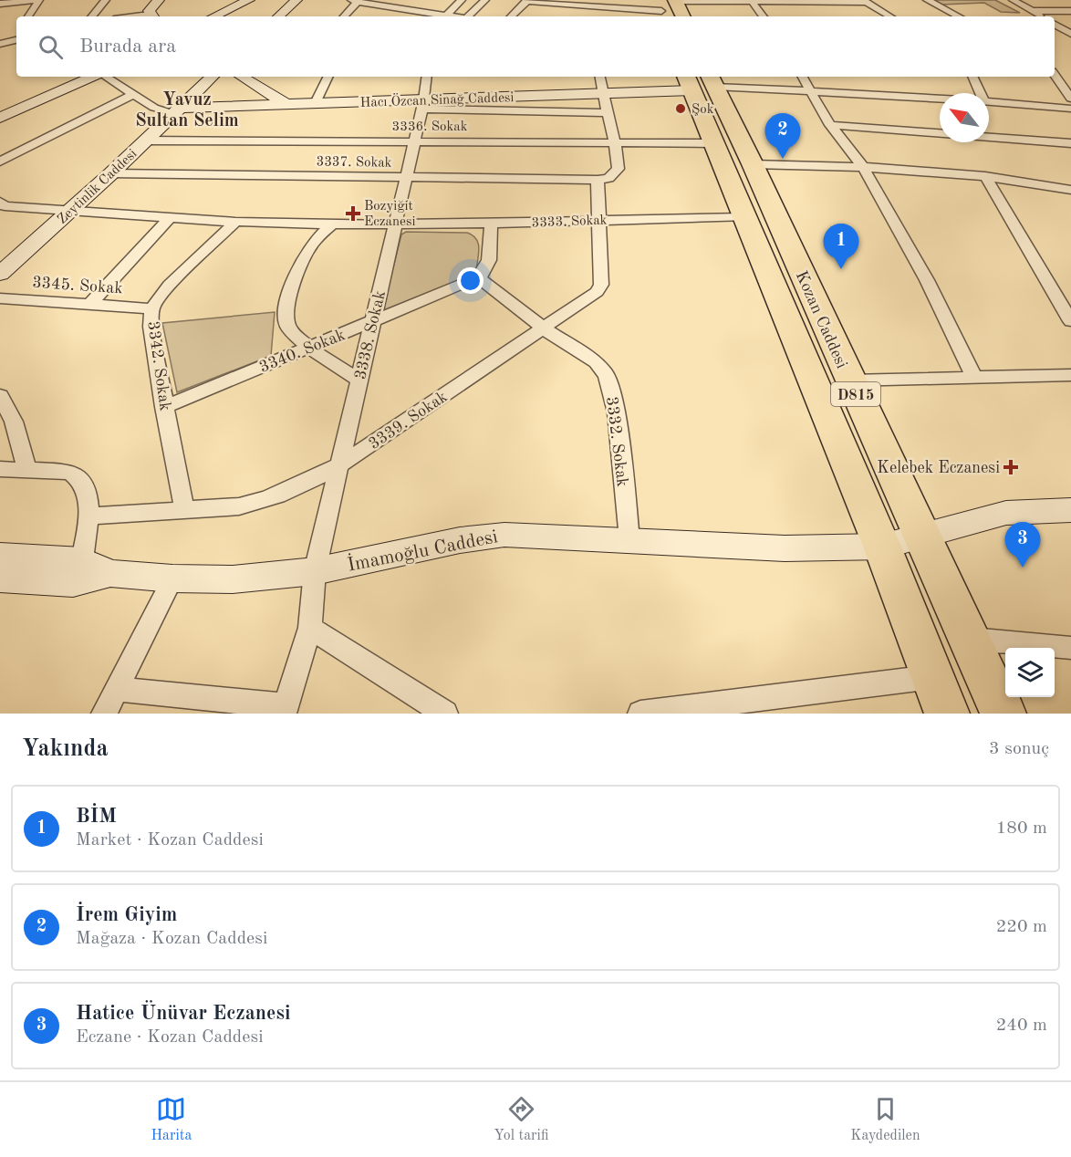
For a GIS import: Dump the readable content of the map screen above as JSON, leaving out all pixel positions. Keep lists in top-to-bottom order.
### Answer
{
  "streets": {
    "highway": ["Kozan Caddesi", "D815"],
    "street": [
      "Hacı Özcan Sinağ Caddesi",
      "3336. Sokak",
      "3337. Sokak",
      "Zeytinlik Caddesi",
      "3333. Sokak",
      "3345. Sokak",
      "3338. Sokak",
      "3340. Sokak",
      "3342. Sokak",
      "3339. Sokak",
      "3332. Sokak",
      "İmamoğlu Caddesi"
    ]
  },
  "crossings": [
    ["Hacı Özcan Sinağ Caddesi", "Zeytinlik Caddesi"],
    ["Hacı Özcan Sinağ Caddesi", "Kozan Caddesi"],
    ["Hacı Özcan Sinağ Caddesi", "3338. Sokak"],
    ["3336. Sokak", "Zeytinlik Caddesi"],
    ["3336. Sokak", "Kozan Caddesi"],
    ["3336. Sokak", "3338. Sokak"],
    ["3337. Sokak", "Zeytinlik Caddesi"],
    ["3337. Sokak", "3338. Sokak"],
    ["3337. Sokak", "3339. Sokak"],
    ["Zeytinlik Caddesi", "3333. Sokak"],
    ["3333. Sokak", "Kozan Caddesi"],
    ["3333. Sokak", "3338. Sokak"],
    ["3333. Sokak", "3342. Sokak"],
    ["3333. Sokak", "3339. Sokak"],
    ["3345. Sokak", "3342. Sokak"],
    ["Kozan Caddesi", "İmamoğlu Caddesi"],
    ["3338. Sokak", "3340. Sokak"],
    ["3338. Sokak", "3339. Sokak"],
    ["3338. Sokak", "İmamoğlu Caddesi"],
    ["3340. Sokak", "3342. Sokak"],
    ["3340. Sokak", "3332. Sokak"],
    ["3342. Sokak", "3339. Sokak"],
    ["3339. Sokak", "3332. Sokak"],
    ["3332. Sokak", "İmamoğlu Caddesi"]
  ],
  "districts": ["Yavuz Sultan Selim"],
  "places": {
    "other": ["Şok"],
    "health": ["Bozyiğit Eczanesi", "Kelebek Eczanesi"]
  },
  "north": "top left",
  "page": {
    "search": "Burada ara",
    "pins": ["2", "1", "3"],
    "heading": ["Yakında", "3 sonuç"],
    "list": [
      {
        "mark": "1",
        "name": "BİM",
        "note": "Market · Kozan Caddesi",
        "value": "180 m"
      },
      {
        "mark": "2",
        "name": "İrem Giyim",
        "note": "Mağaza · Kozan Caddesi",
        "value": "220 m"
      },
      {
        "mark": "3",
        "name": "Hatice Ünüvar Eczanesi",
        "note": "Eczane · Kozan Caddesi",
        "value": "240 m"
      }
    ],
    "nav": ["Harita", "Yol tarifi", "Kaydedilen"]
  }
}
